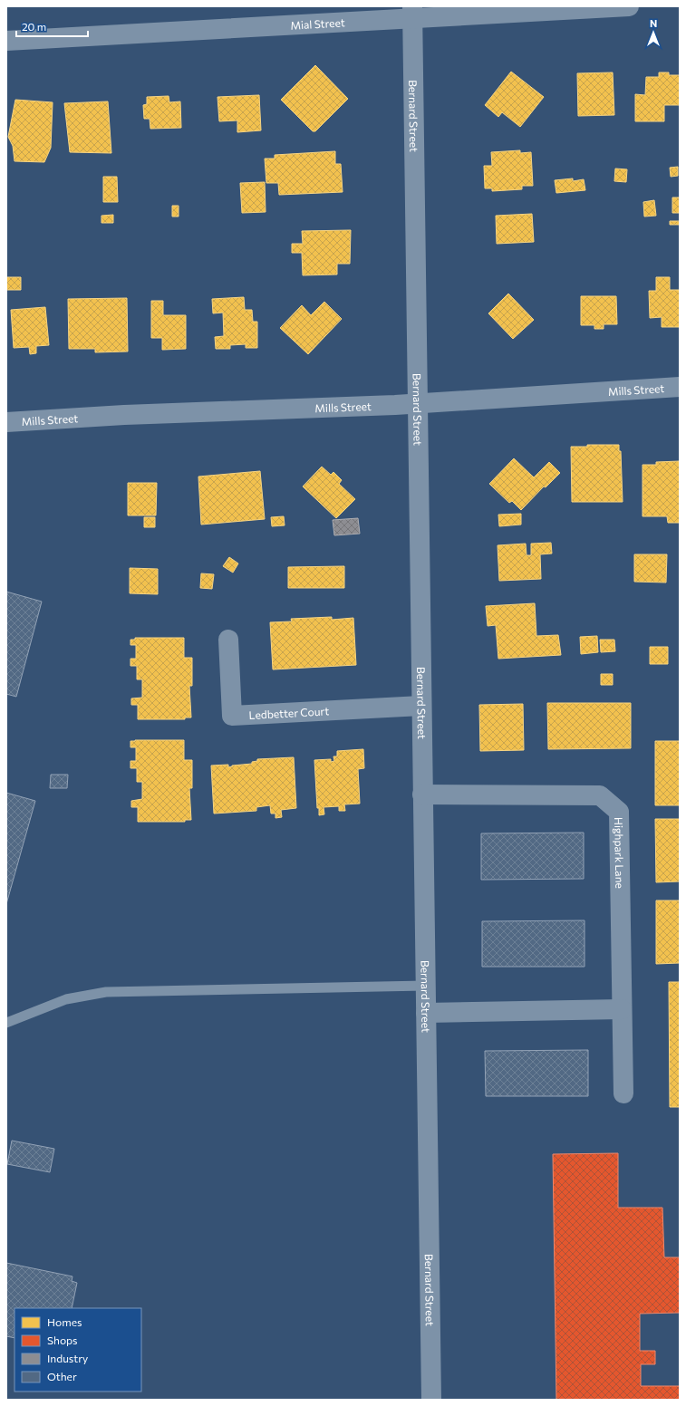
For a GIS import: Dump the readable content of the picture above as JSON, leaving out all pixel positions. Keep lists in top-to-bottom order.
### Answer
{
  "streets": {
    "street": [
      "Mial Street",
      "Bernard Street",
      "Mills Street",
      "Ledbetter Court",
      "Highpark Lane"
    ]
  },
  "crossings": [
    ["Mial Street", "Bernard Street"],
    ["Bernard Street", "Mills Street"],
    ["Bernard Street", "Ledbetter Court"],
    ["Bernard Street", "Highpark Lane"]
  ],
  "legend": [
    "Homes",
    "Shops",
    "Industry",
    "Other"
  ],
  "scale_bar": "20 m",
  "north": "top"
}
